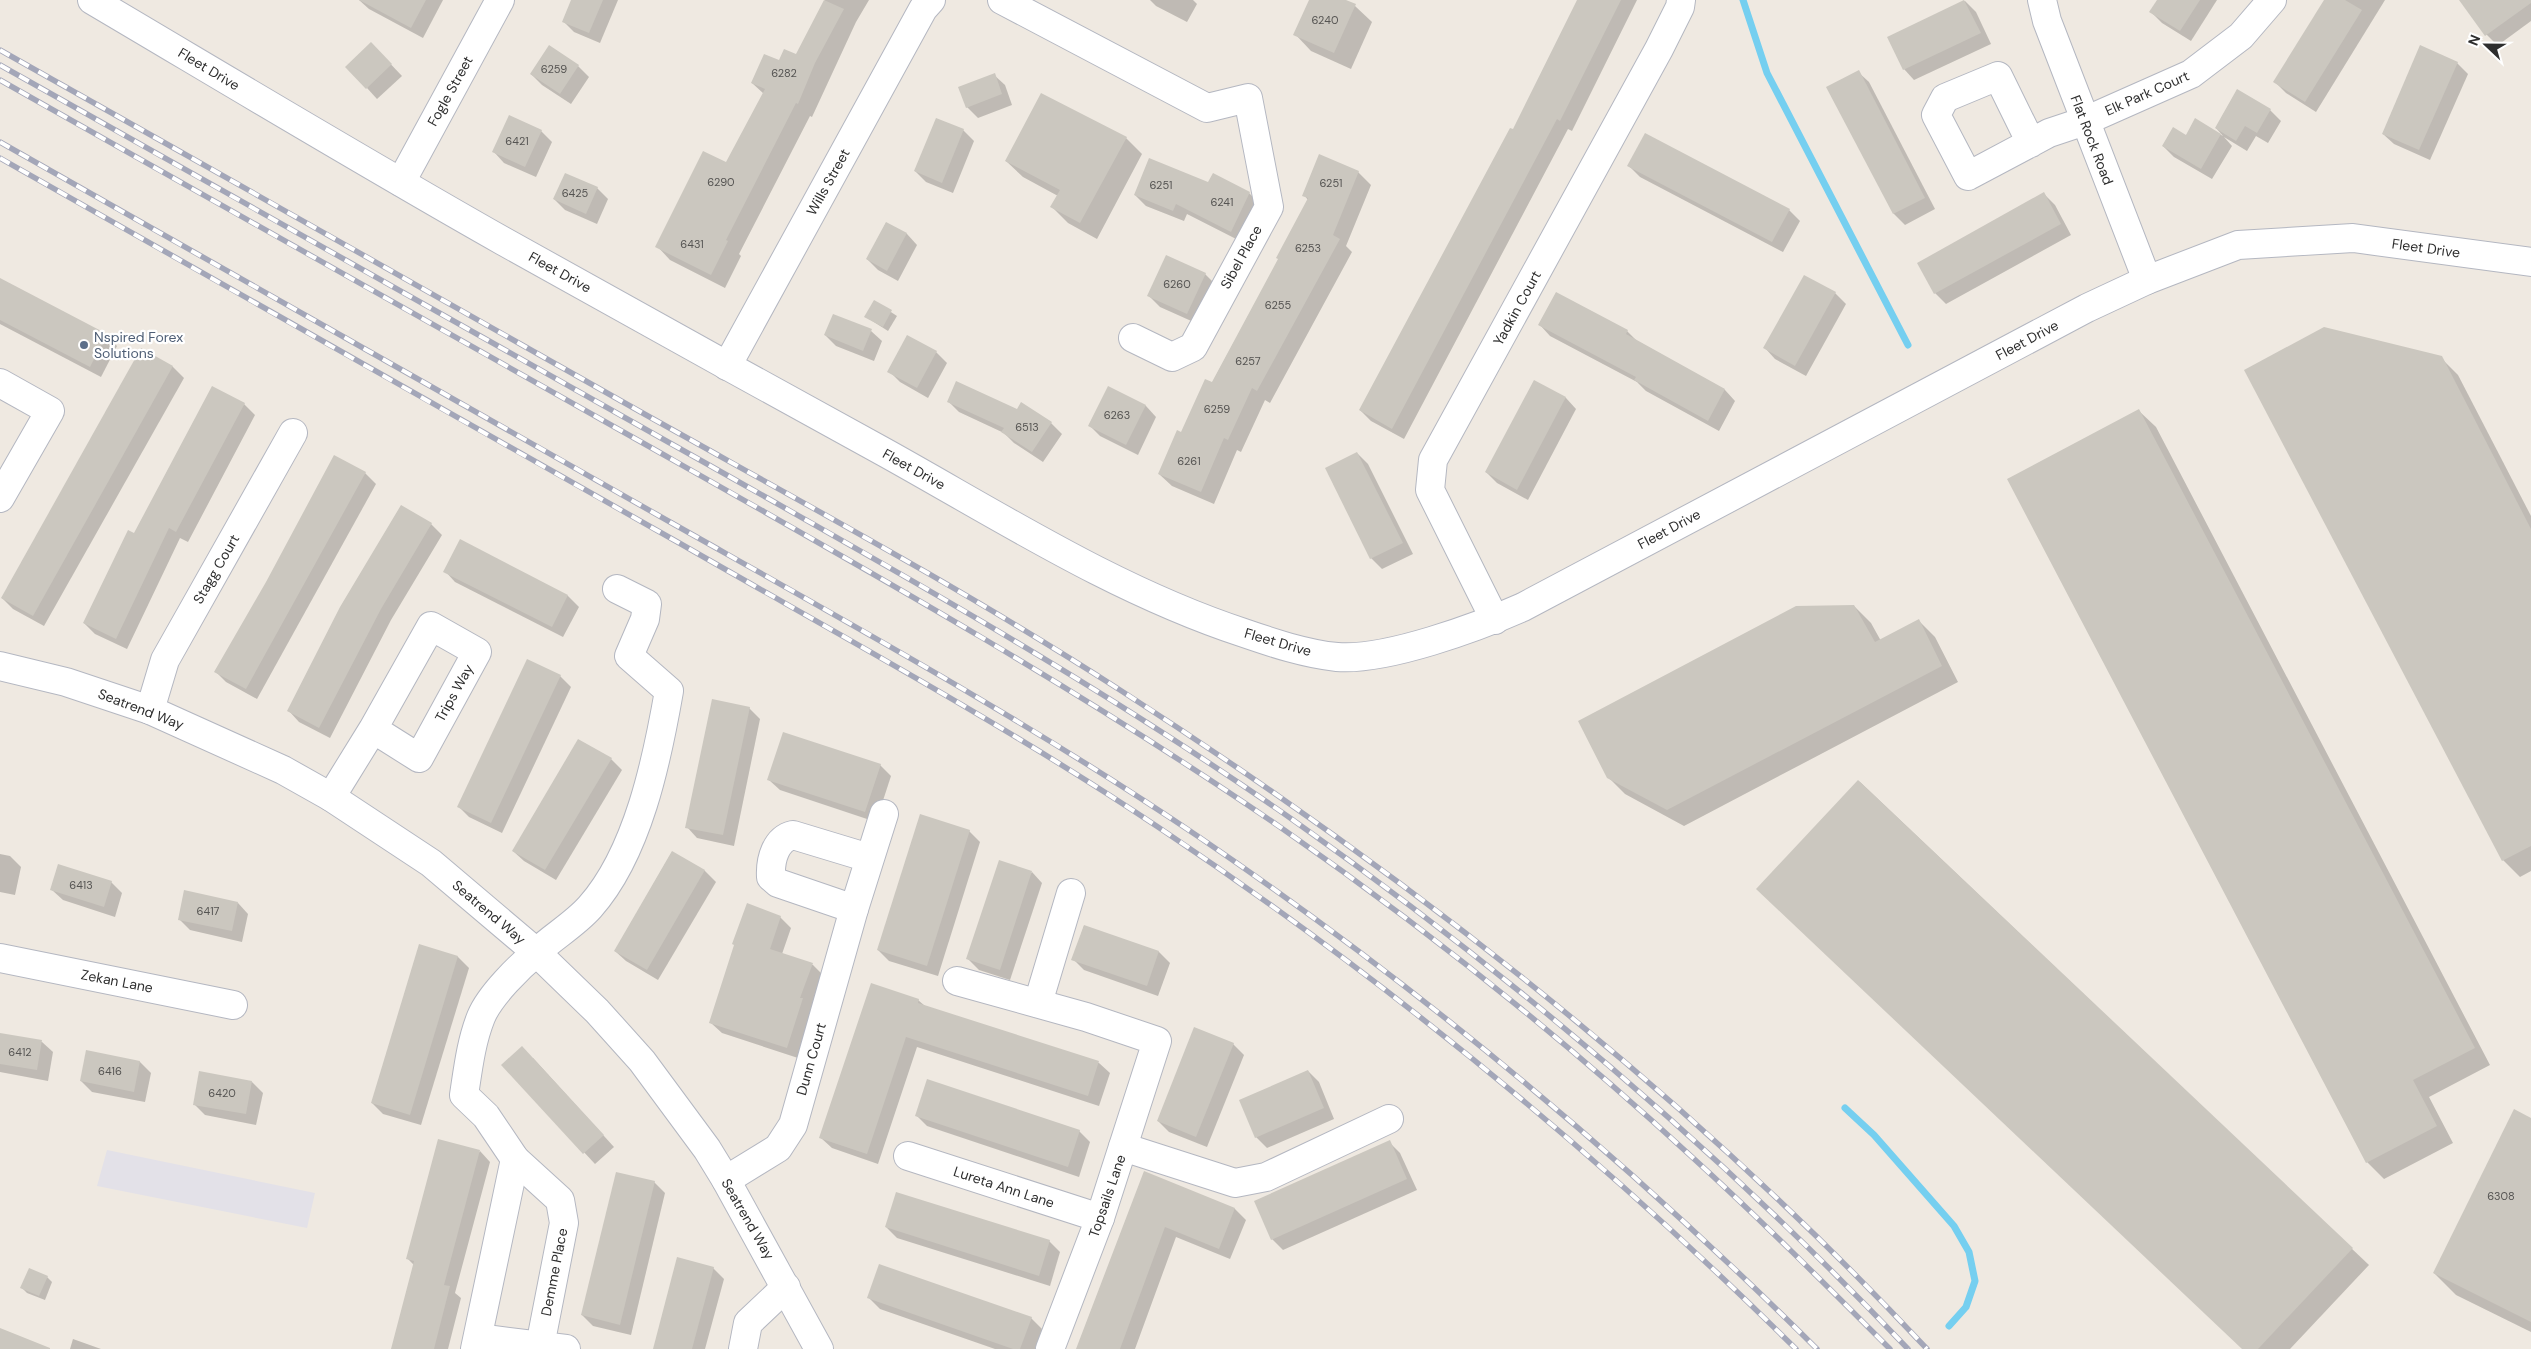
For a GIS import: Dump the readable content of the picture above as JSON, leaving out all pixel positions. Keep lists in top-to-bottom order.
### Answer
{
  "streets": {
    "street": [
      "Fleet Drive",
      "Fogle Street",
      "Elk Park Court",
      "Flat Rock Road",
      "Wills Street",
      "Sibel Place",
      "Yadkin Court",
      "Stagg Court",
      "Trips Way",
      "Seatrend Way",
      "Zekan Lane",
      "Dunn Court",
      "Lureta Ann Lane",
      "Topsails Lane",
      "Demme Place"
    ]
  },
  "crossings": [
    ["Fleet Drive", "Fogle Street"],
    ["Fleet Drive", "Flat Rock Road"],
    ["Fleet Drive", "Wills Street"],
    ["Fleet Drive", "Yadkin Court"],
    ["Elk Park Court", "Flat Rock Road"],
    ["Stagg Court", "Seatrend Way"],
    ["Trips Way", "Seatrend Way"],
    ["Seatrend Way", "Dunn Court"],
    ["Seatrend Way", "Demme Place"],
    ["Lureta Ann Lane", "Topsails Lane"]
  ],
  "places": ["Nspired Forex Solutions"],
  "house_numbers": [
    "6240",
    "6259",
    "6282",
    "6421",
    "6290",
    "6251",
    "6251",
    "6425",
    "6241",
    "6431",
    "6253",
    "6260",
    "6255",
    "6257",
    "6259",
    "6263",
    "6513",
    "6261",
    "6413",
    "6417",
    "6412",
    "6416",
    "6420",
    "6308"
  ],
  "north": "left"
}
